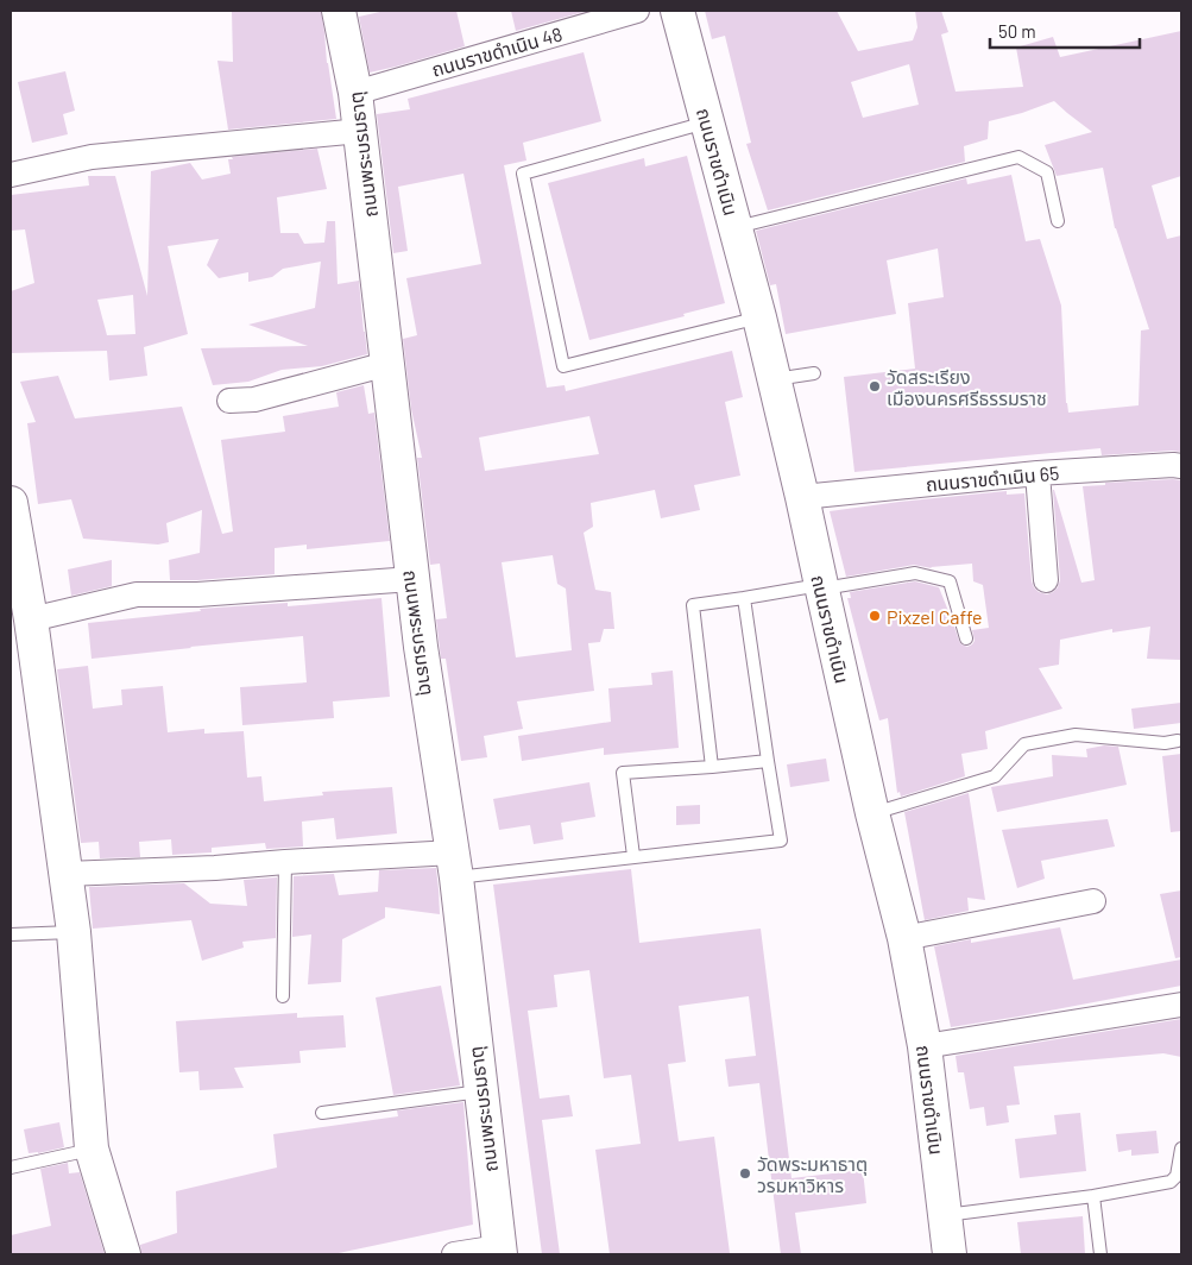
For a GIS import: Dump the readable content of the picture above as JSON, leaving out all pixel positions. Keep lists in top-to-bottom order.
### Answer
{
  "streets": {
    "street": [
      "ถนนราขดำเนิน 48",
      "ถนนพระบรมธาตุ",
      "ถนนราขดำเนิน",
      "ถนนราขดำเนิน 65"
    ]
  },
  "crossings": [
    ["ถนนราขดำเนิน 48", "ถนนพระบรมธาตุ"],
    ["ถนนราขดำเนิน", "ถนนราขดำเนิน 65"]
  ],
  "places": ["วัดสระเรียง เมืองนครศรีธรรมราช", "Pixzel Caffe", "วัดพระมหาธาตุ วรมหาวิหาร"],
  "scale_bar": "50 m"
}
